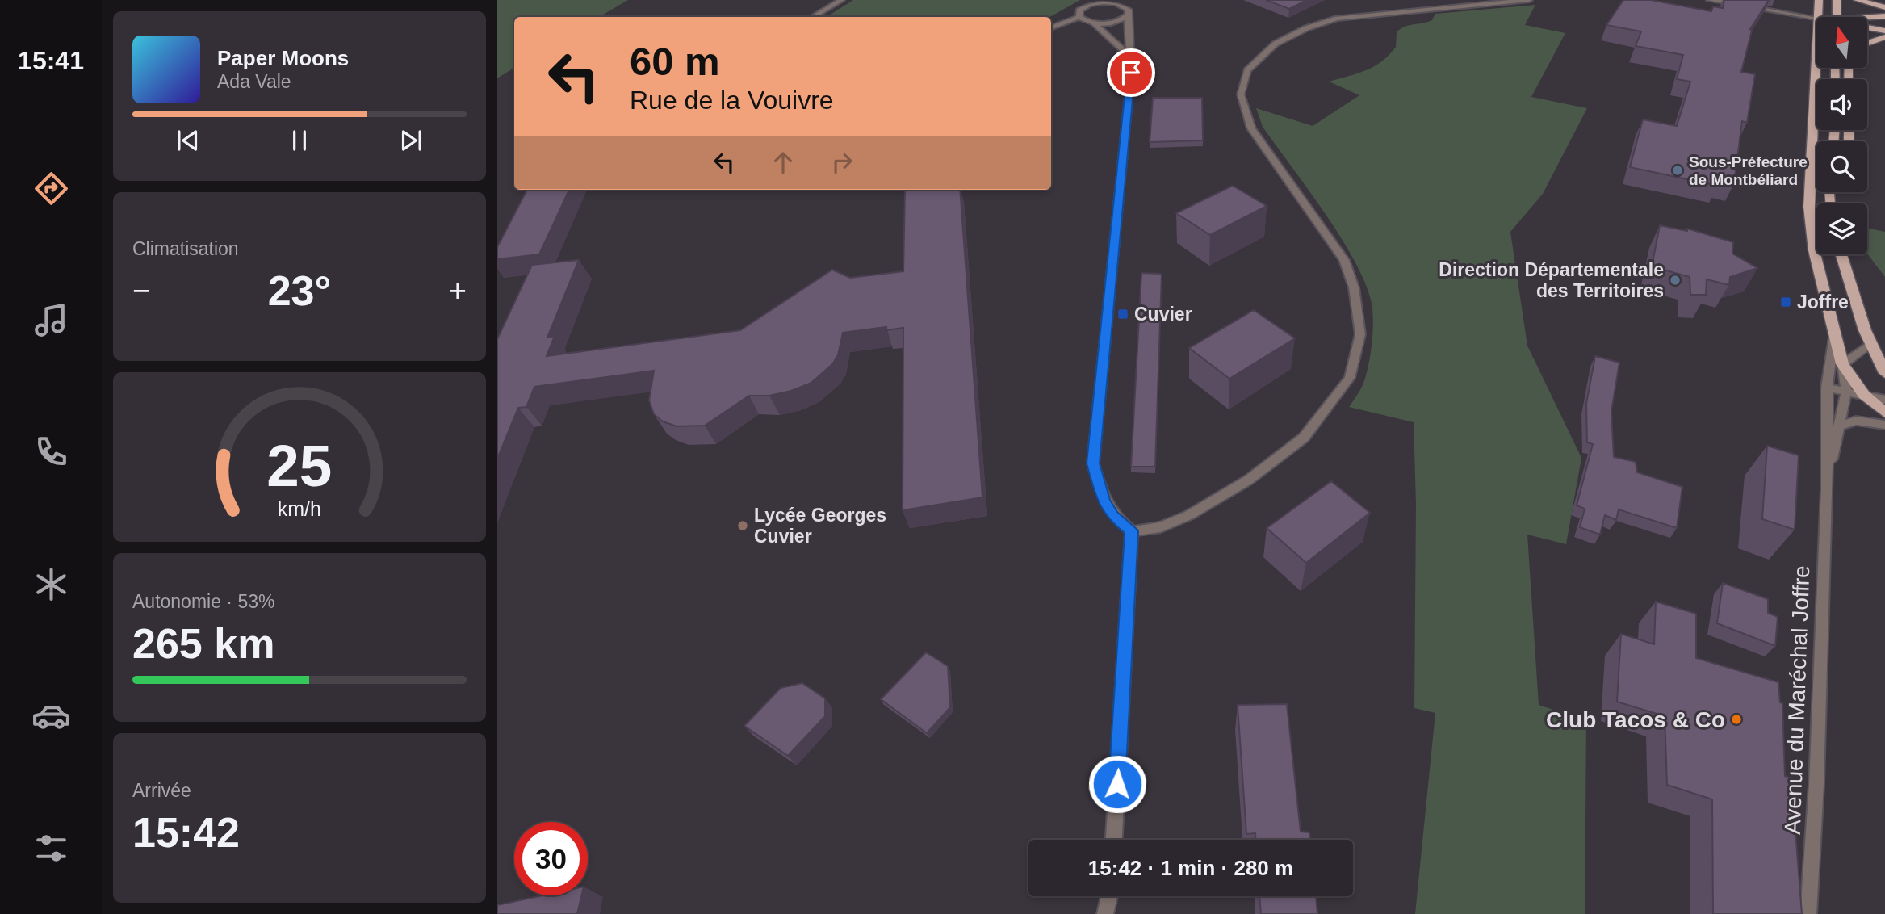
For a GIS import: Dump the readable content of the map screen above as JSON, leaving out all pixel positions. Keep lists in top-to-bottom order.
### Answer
{
  "streets": {
    "main road": ["Avenue du Maréchal Joffre"]
  },
  "places": {
    "other": [
      "Sous-Préfecture de Montbéliard",
      "Direction Départementale des Territoires",
      "Lycée Georges Cuvier",
      "Club Tacos & Co"
    ],
    "transit": ["Joffre", "Cuvier"]
  },
  "north": "top",
  "page": {
    "tabs": "15:41",
    "turn": ["60 m", "Rue de la Vouivre"],
    "song": ["Paper Moons", "Ada Vale"],
    "tile": [
      "Climatisation",
      ["Autonomie · 53%", "265 km"],
      ["Arrivée", "15:42"]
    ],
    "heat": ["−", "23°", "+"],
    "limit": "30",
    "trip": "15:42 · 1 min · 280 m",
    "gauge": ["25", "km/h"]
  }
}
